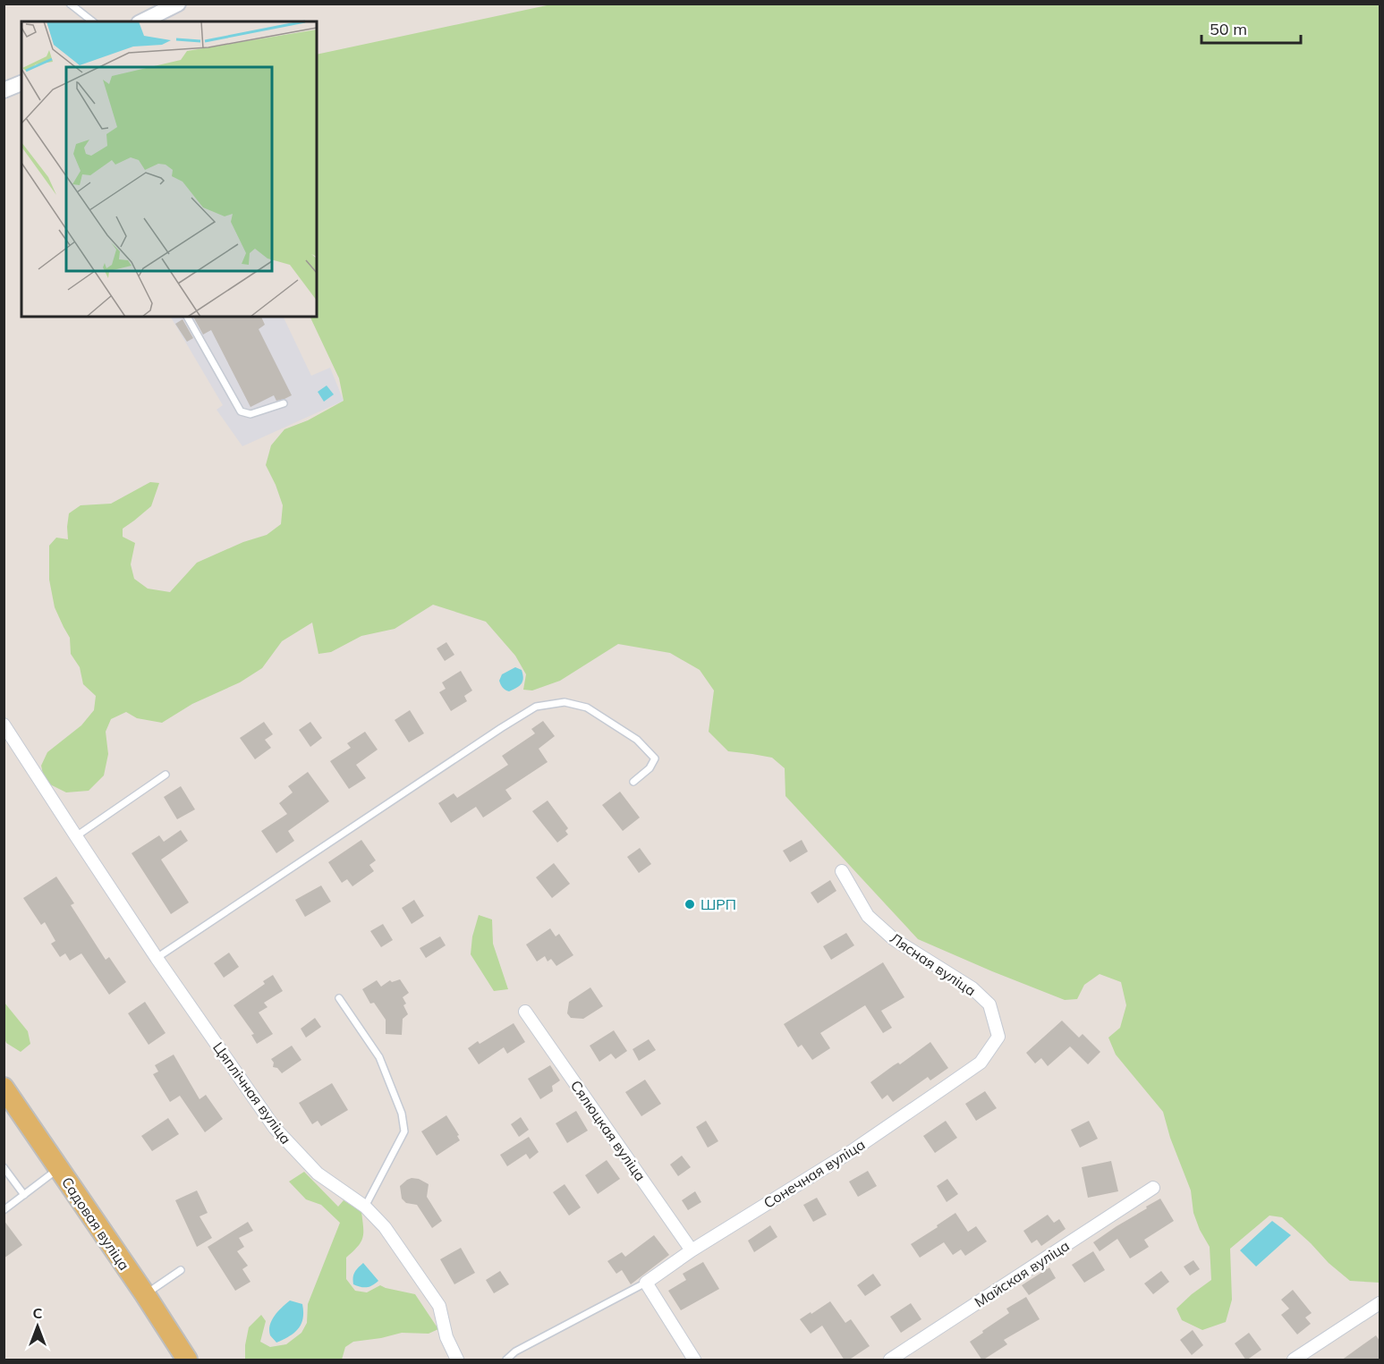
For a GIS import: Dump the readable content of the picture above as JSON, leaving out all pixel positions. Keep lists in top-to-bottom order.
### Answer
{
  "streets": {
    "main road": ["Садовая вуліца"],
    "street": [
      "Лясная вуліца",
      "Цяплічная вуліца",
      "Сялюцкая вуліца",
      "Сонечная вуліца",
      "Майская вуліца"
    ]
  },
  "crossings": [
    ["Лясная вуліца", "Сонечная вуліца"],
    ["Сялюцкая вуліца", "Сонечная вуліца"]
  ],
  "places": ["ШРП"],
  "scale_bar": "50 m",
  "north": "top"
}
